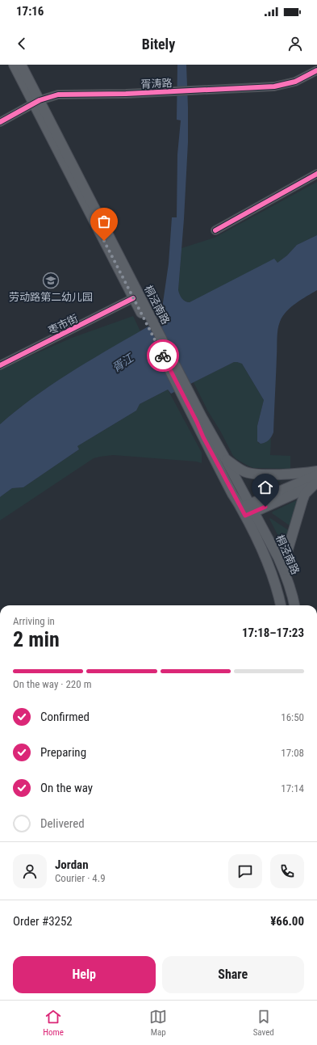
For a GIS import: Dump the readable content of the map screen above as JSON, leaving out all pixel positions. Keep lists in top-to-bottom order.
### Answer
{
  "streets": {
    "main road": ["桐泾南路"],
    "street": ["胥涛路", "枣市街"]
  },
  "crossings": [
    ["胥涛路", "桐泾南路"],
    ["桐泾南路", "枣市街"]
  ],
  "water": ["胥江"],
  "places": {
    "school or university": ["劳动路第二幼儿园"]
  },
  "page": {
    "status": "17:16",
    "header": "Bitely",
    "heading": ["2 min", "Arriving in", "17:18–17:23"],
    "panel": [
      "Jordan",
      "Courier · 4.9",
      "Order #3252",
      "¥66.00"
    ],
    "bar": "On the way · 220 m",
    "list": [
      ["Confirmed", "16:50"],
      ["Preparing", "17:08"],
      ["On the way", "17:14"],
      "Delivered"
    ],
    "buttons": ["Help", "Share"],
    "tabs": ["Home", "Map", "Saved"]
  }
}
